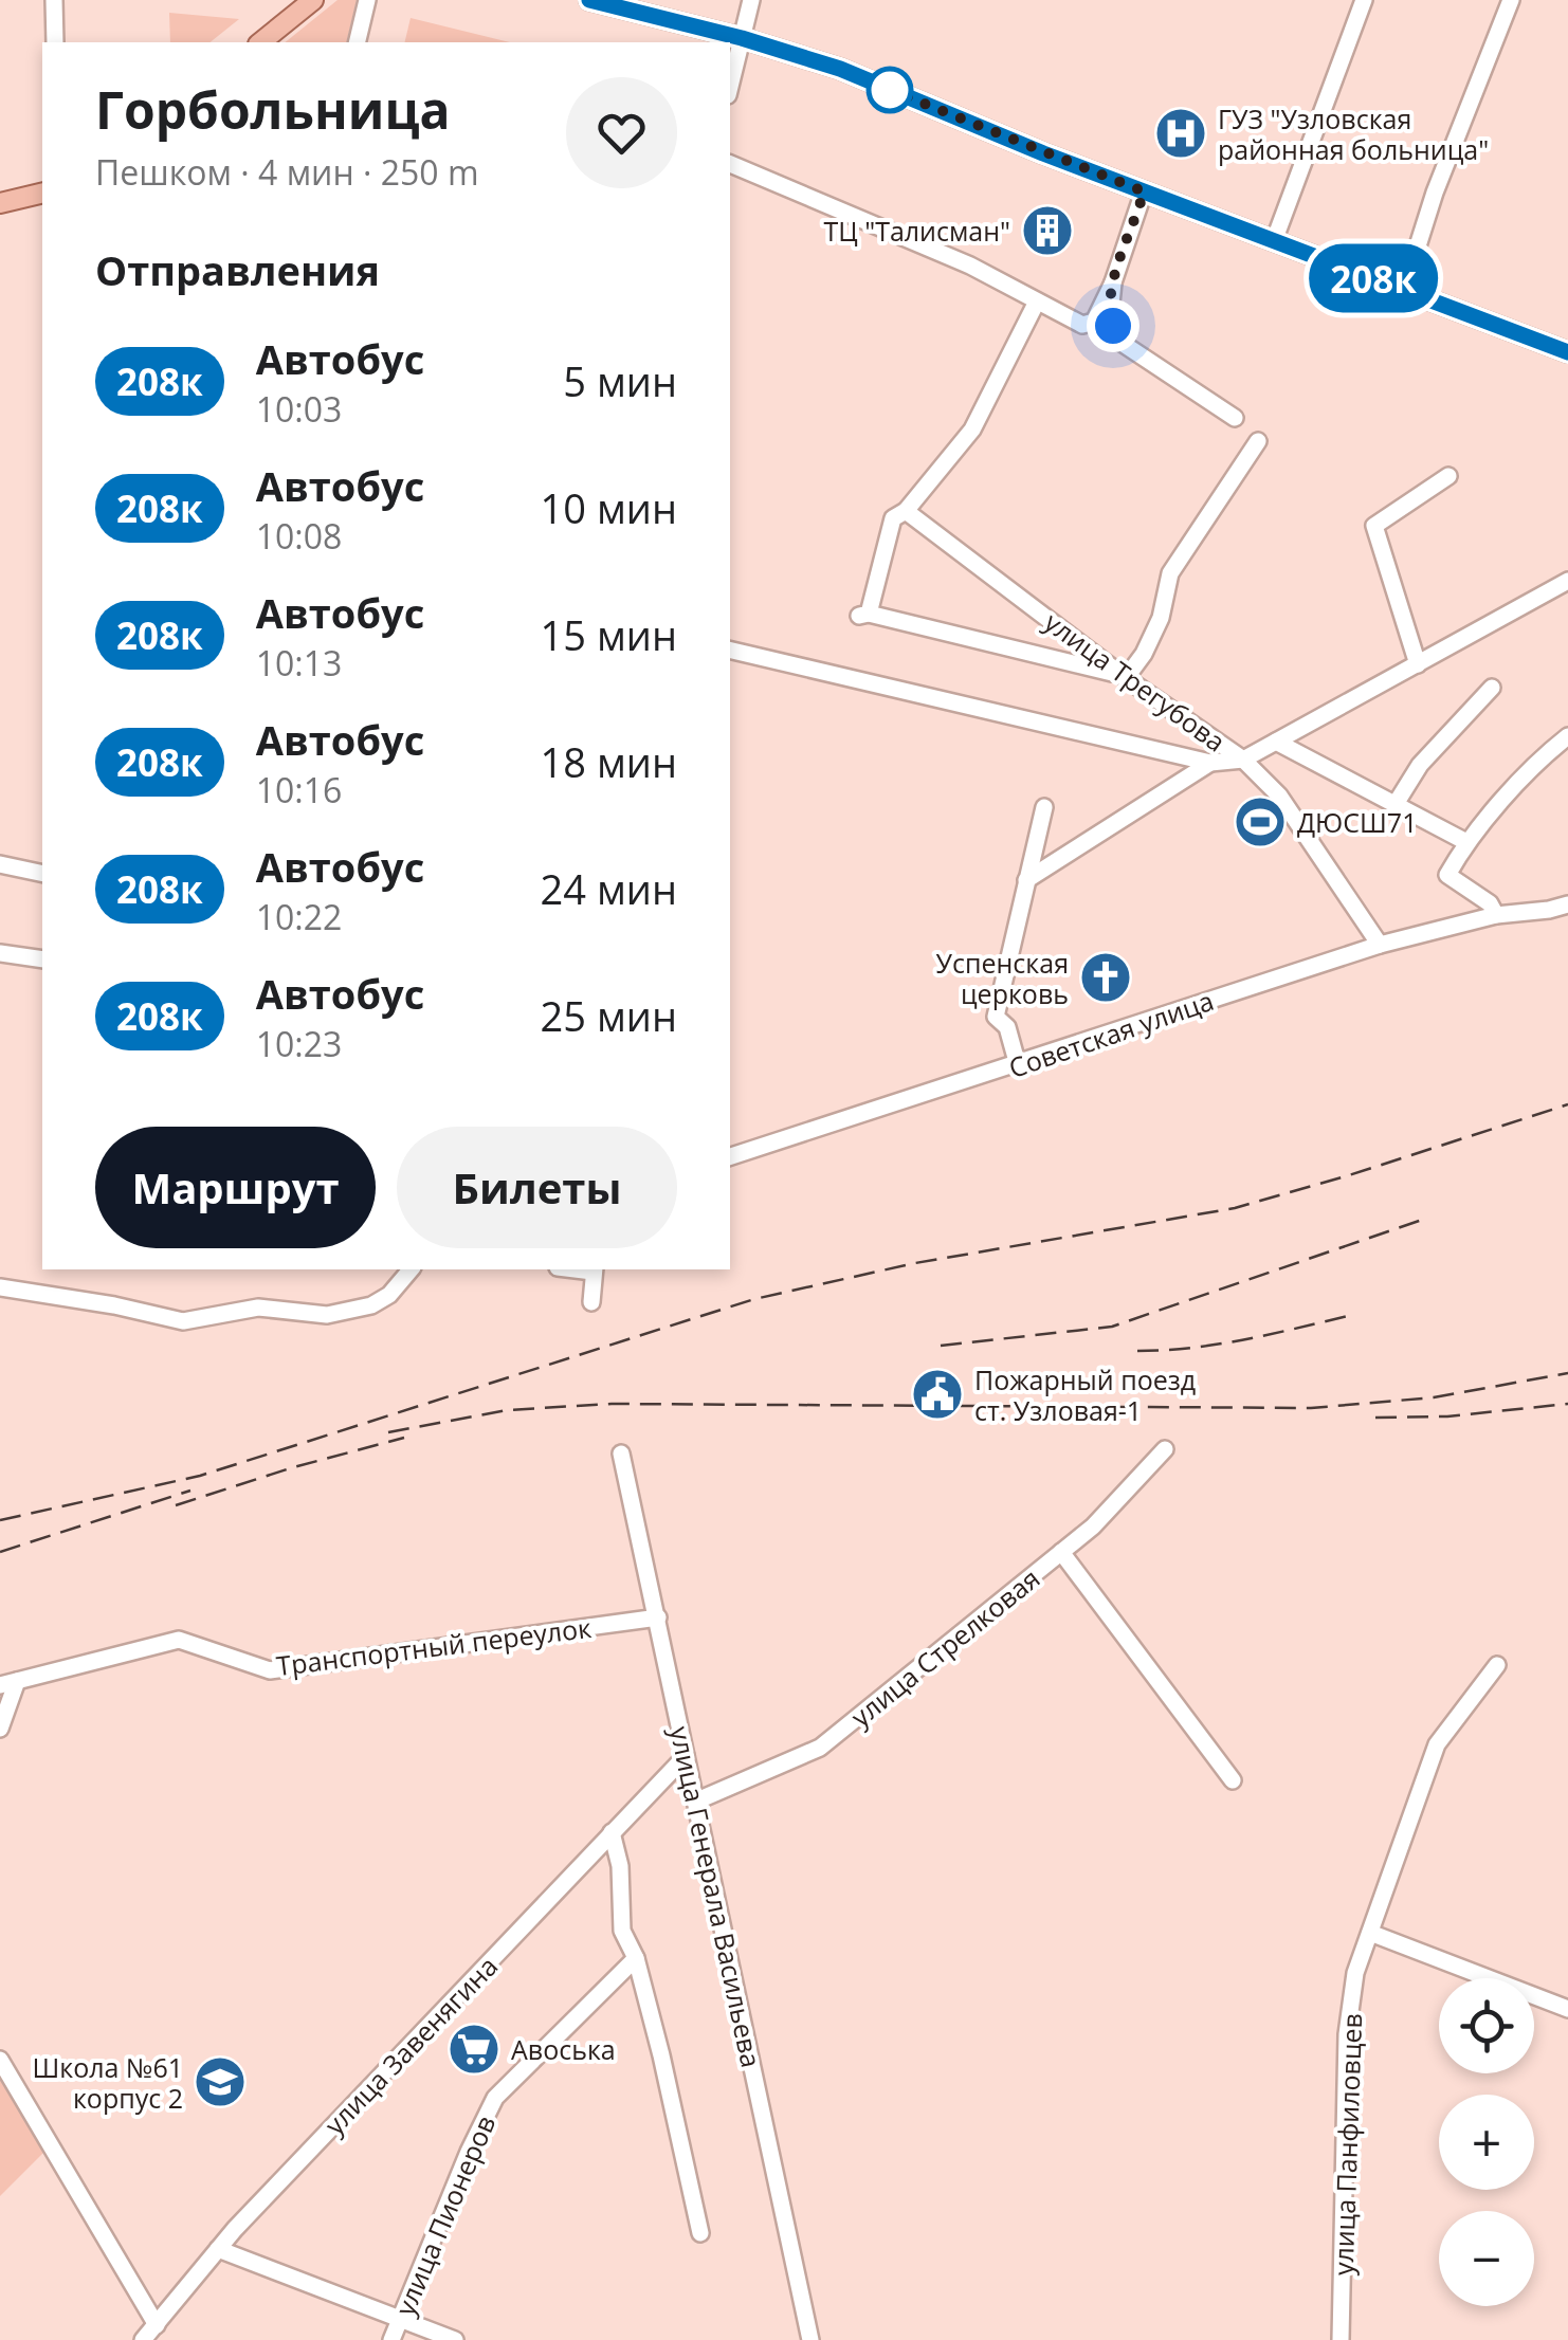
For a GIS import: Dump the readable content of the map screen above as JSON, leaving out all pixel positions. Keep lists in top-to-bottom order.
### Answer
{
  "streets": {
    "street": [
      "улица Трегубова",
      "Советская улица",
      "Транспортный переулок",
      "улица Стрелковая",
      "улица Генерала Васильева",
      "улица Завенягина",
      "улица Панфиловцев",
      "улица Пионеров"
    ]
  },
  "crossings": [
    ["Транспортный переулок", "улица Генерала Васильева"],
    ["улица Стрелковая", "улица Генерала Васильева"],
    ["улица Генерала Васильева", "улица Завенягина"]
  ],
  "places": {
    "hospital": ["ГУЗ \"Узловская районная больница\""],
    "building": ["ТЦ \"Талисман\""],
    "sports": ["ДЮСШ71"],
    "church": ["Успенская церковь"],
    "public building": ["Пожарный поезд ст. Узловая-1"],
    "supermarket": ["Авоська"],
    "school or university": ["Школа №61 корпус 2"]
  },
  "lines": ["bus line 208к"],
  "page": {
    "on_map": "208к",
    "heading": [
      ["Горбольница", "Пешком · 4 мин · 250 m"],
      "Отправления"
    ],
    "list": [
      {
        "mark": "208к",
        "name": "Автобус",
        "note": "10:03",
        "value": "5 мин"
      },
      {
        "mark": "208к",
        "name": "Автобус",
        "note": "10:08",
        "value": "10 мин"
      },
      {
        "mark": "208к",
        "name": "Автобус",
        "note": "10:13",
        "value": "15 мин"
      },
      {
        "mark": "208к",
        "name": "Автобус",
        "note": "10:16",
        "value": "18 мин"
      },
      {
        "mark": "208к",
        "name": "Автобус",
        "note": "10:22",
        "value": "24 мин"
      },
      {
        "mark": "208к",
        "name": "Автобус",
        "note": "10:23",
        "value": "25 мин"
      }
    ],
    "buttons": ["Маршрут", "Билеты"],
    "map_buttons": ["+", "−"]
  }
}
